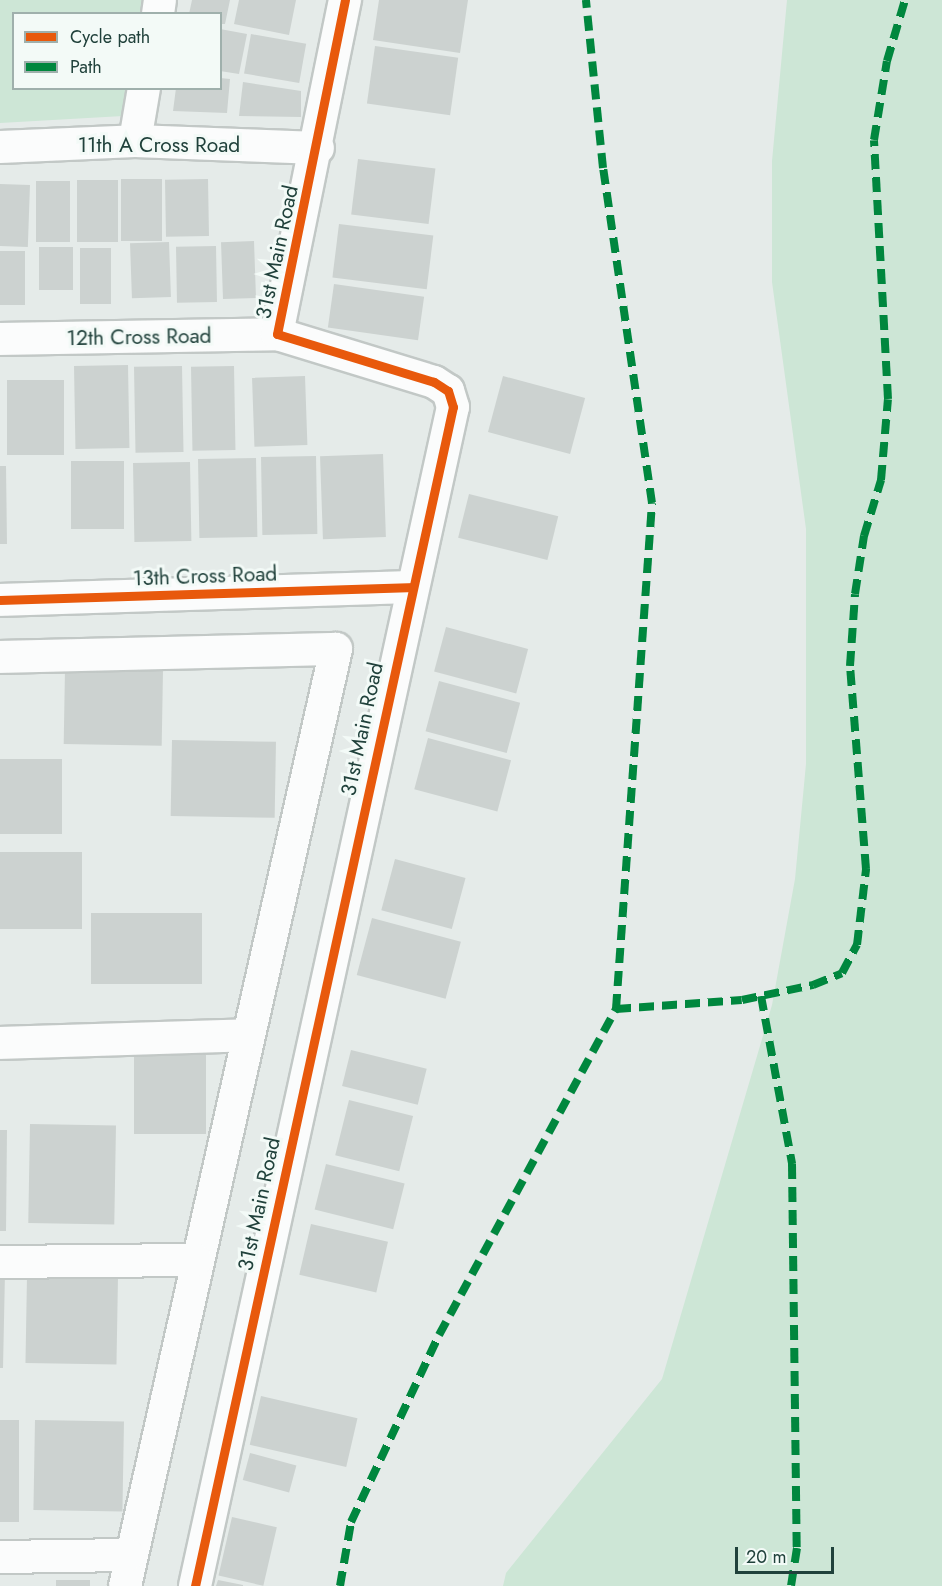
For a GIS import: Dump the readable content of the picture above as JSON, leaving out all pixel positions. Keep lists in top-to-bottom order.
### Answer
{
  "streets": {
    "street": [
      "11th A Cross Road",
      "31st Main Road",
      "12th Cross Road",
      "13th Cross Road"
    ]
  },
  "crossings": [
    ["11th A Cross Road", "31st Main Road"],
    ["31st Main Road", "12th Cross Road"],
    ["31st Main Road", "13th Cross Road"]
  ],
  "legend": ["Cycle path", "Path"],
  "scale_bar": "20 m"
}
